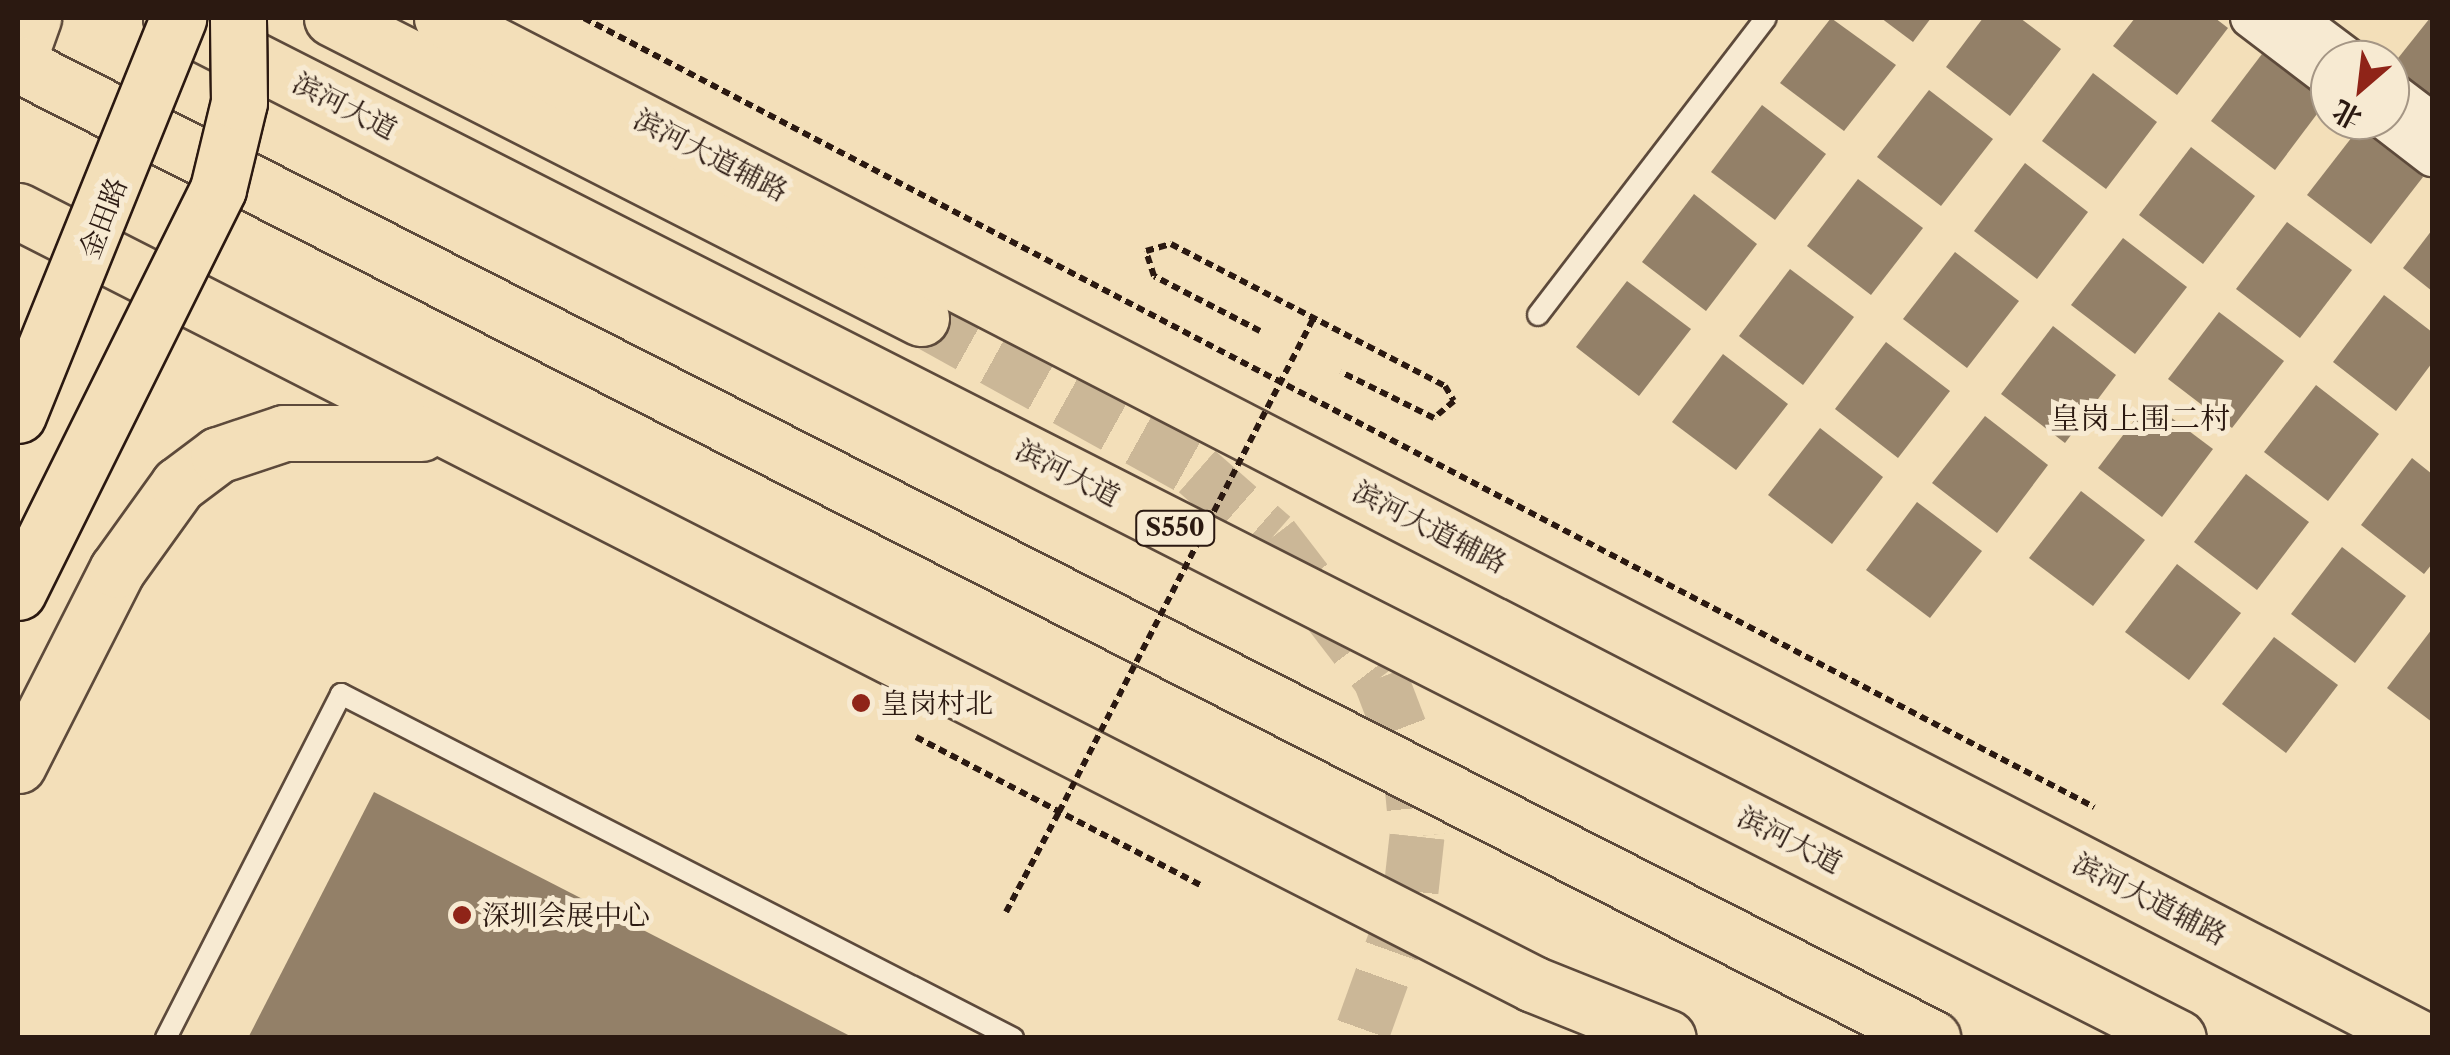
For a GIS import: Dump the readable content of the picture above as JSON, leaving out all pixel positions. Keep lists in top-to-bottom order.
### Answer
{
  "streets": {
    "main road": [
      "滨河大道",
      "滨河大道辅路",
      "金田路",
      "S550"
    ]
  },
  "crossings": [
    ["滨河大道", "金田路"]
  ],
  "districts": ["皇岗上围二村"],
  "places": ["皇岗村北", "深圳会展中心"],
  "north": "bottom left"
}
